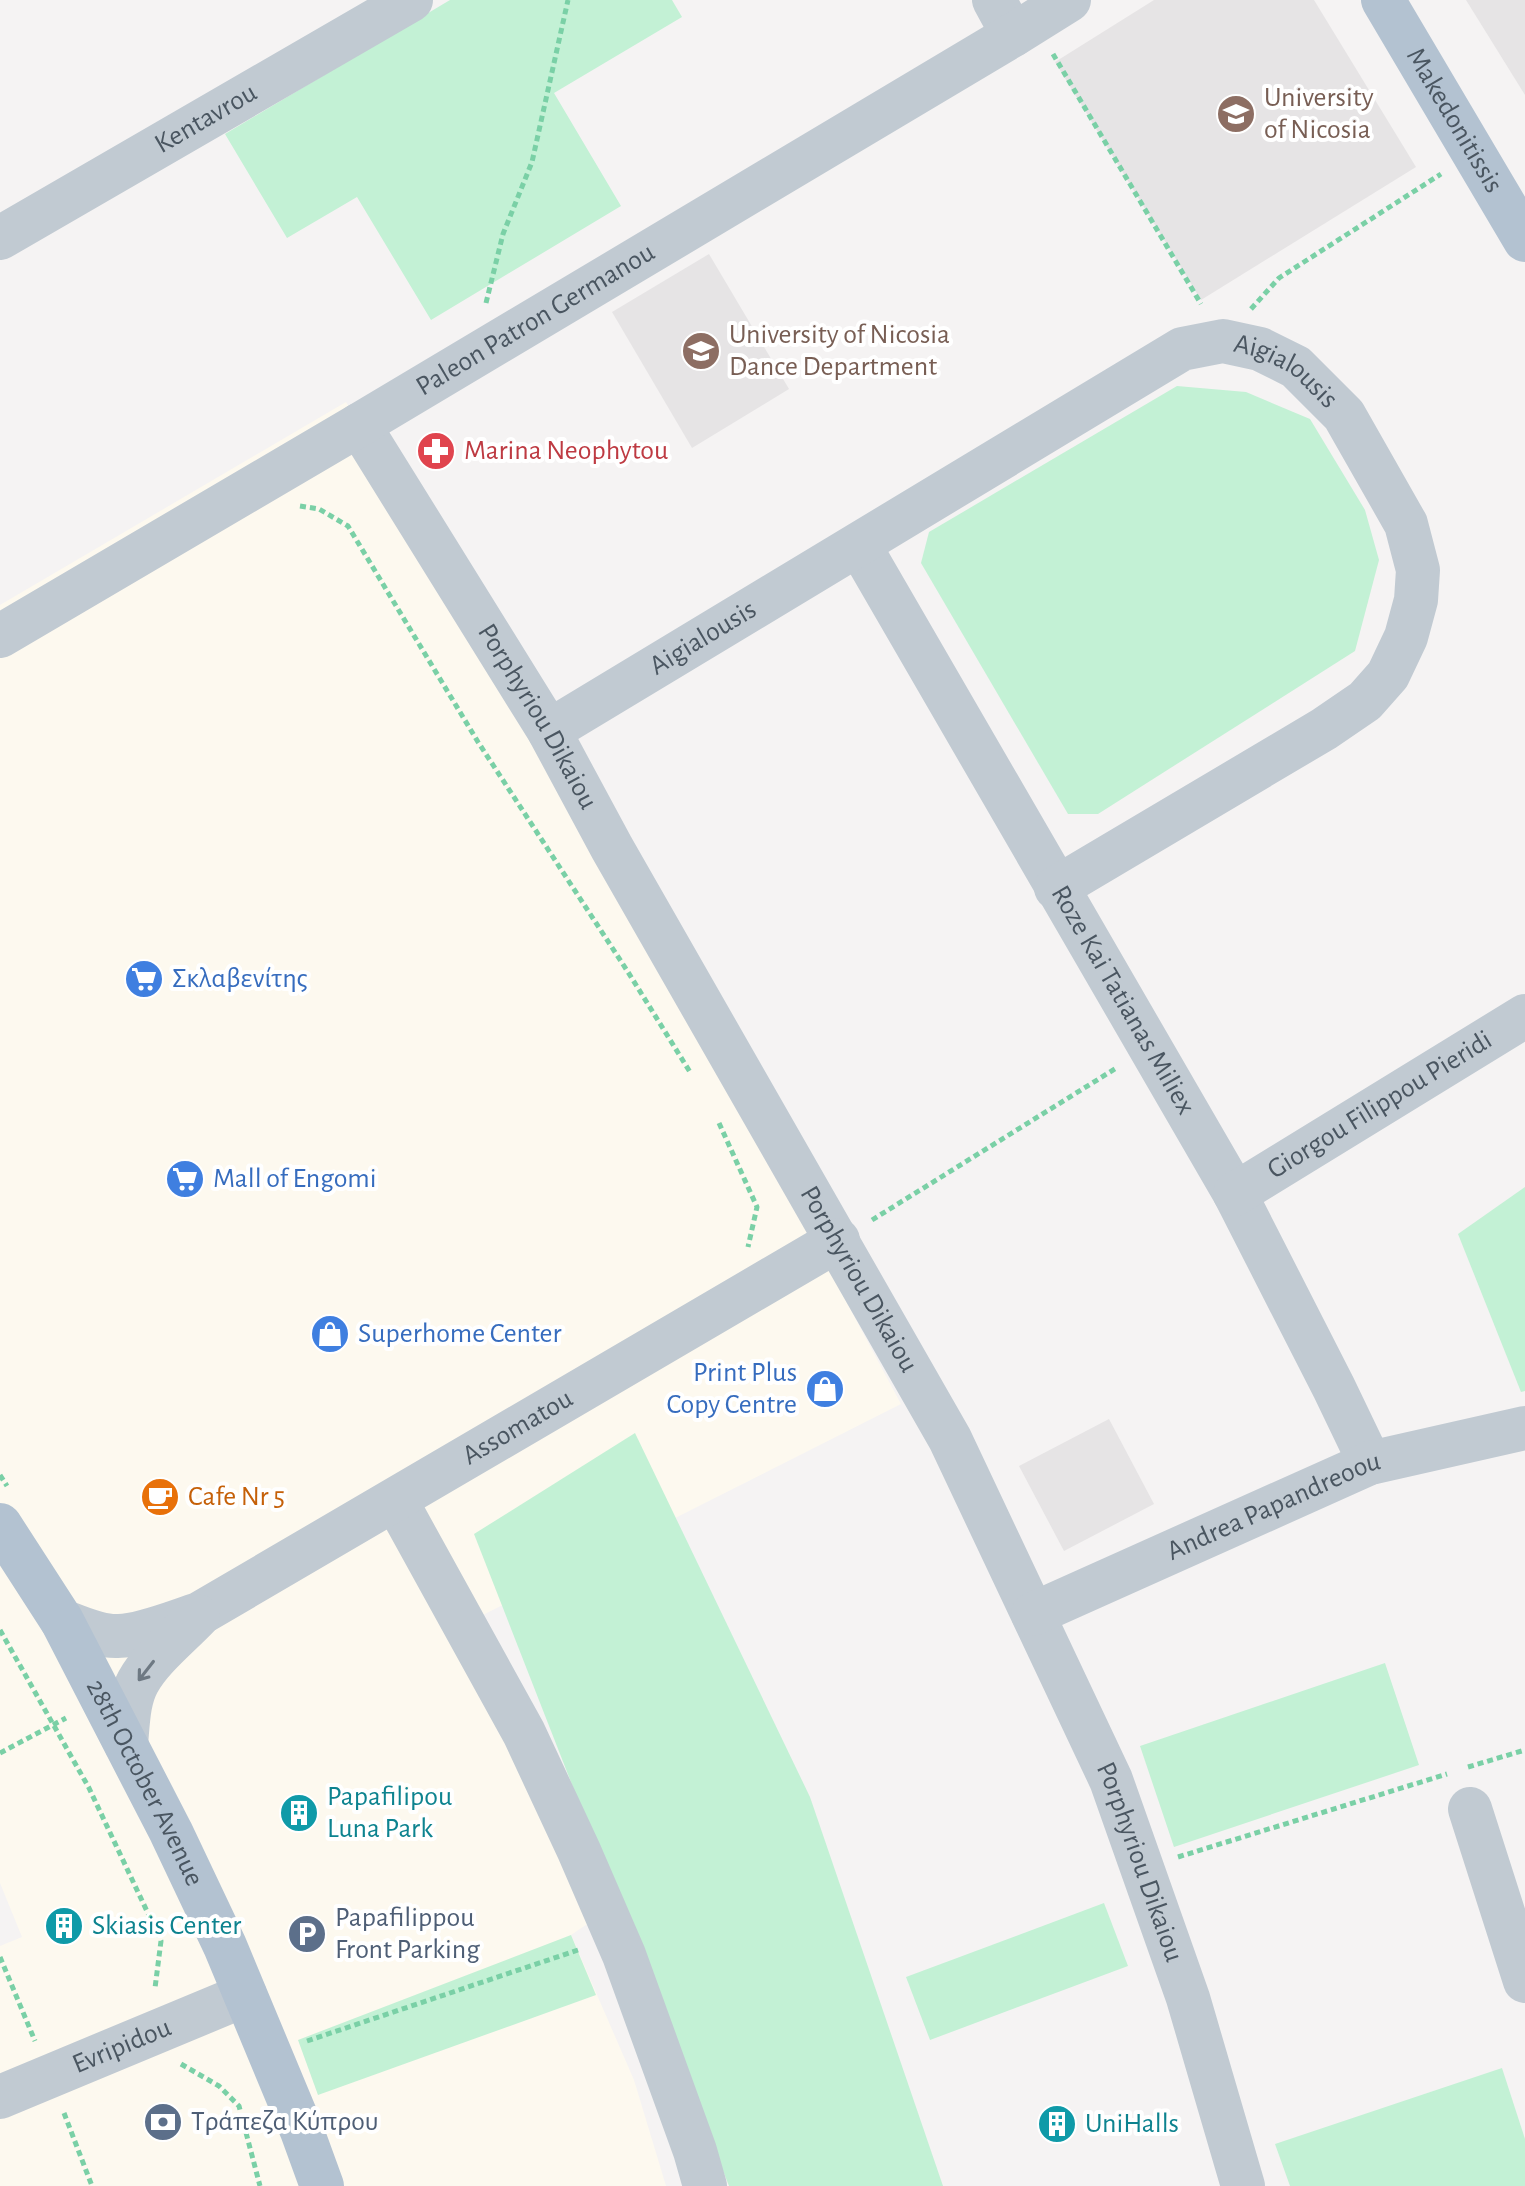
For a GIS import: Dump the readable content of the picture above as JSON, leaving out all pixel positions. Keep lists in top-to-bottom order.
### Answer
{
  "streets": {
    "main road": ["Makedonitissis", "28th October Avenue"],
    "street": [
      "Kentavrou",
      "Paleon Patron Germanou",
      "Aigialousis",
      "Porphyriou Dikaiou",
      "Roze Kai Tatianas Miliex",
      "Giorgou Filippou Pieridi",
      "Assomatou",
      "Andrea Papandreoou",
      "Evripidou"
    ]
  },
  "crossings": [
    ["Paleon Patron Germanou", "Porphyriou Dikaiou"],
    ["Aigialousis", "Porphyriou Dikaiou"],
    ["Aigialousis", "Roze Kai Tatianas Miliex"],
    ["Porphyriou Dikaiou", "Assomatou"],
    ["Porphyriou Dikaiou", "Andrea Papandreoou"],
    ["Roze Kai Tatianas Miliex", "Giorgou Filippou Pieridi"],
    ["Roze Kai Tatianas Miliex", "Andrea Papandreoou"],
    ["Assomatou", "28th October Avenue"],
    ["28th October Avenue", "Evripidou"]
  ],
  "places": {
    "school or university": ["University of Nicosia", "University of Nicosia Dance Department"],
    "pharmacy": ["Marina Neophytou"],
    "supermarket": ["Σκλαβενίτης", "Mall of Engomi"],
    "shop": ["Superhome Center", "Print Plus Copy Centre"],
    "cafe": ["Cafe Nr 5"],
    "building": ["Papafilipou Luna Park", "Skiasis Center", "UniHalls"],
    "parking": ["Papafilippou Front Parking"],
    "bank": ["Τράπεζα Κύπρου"]
  }
}
